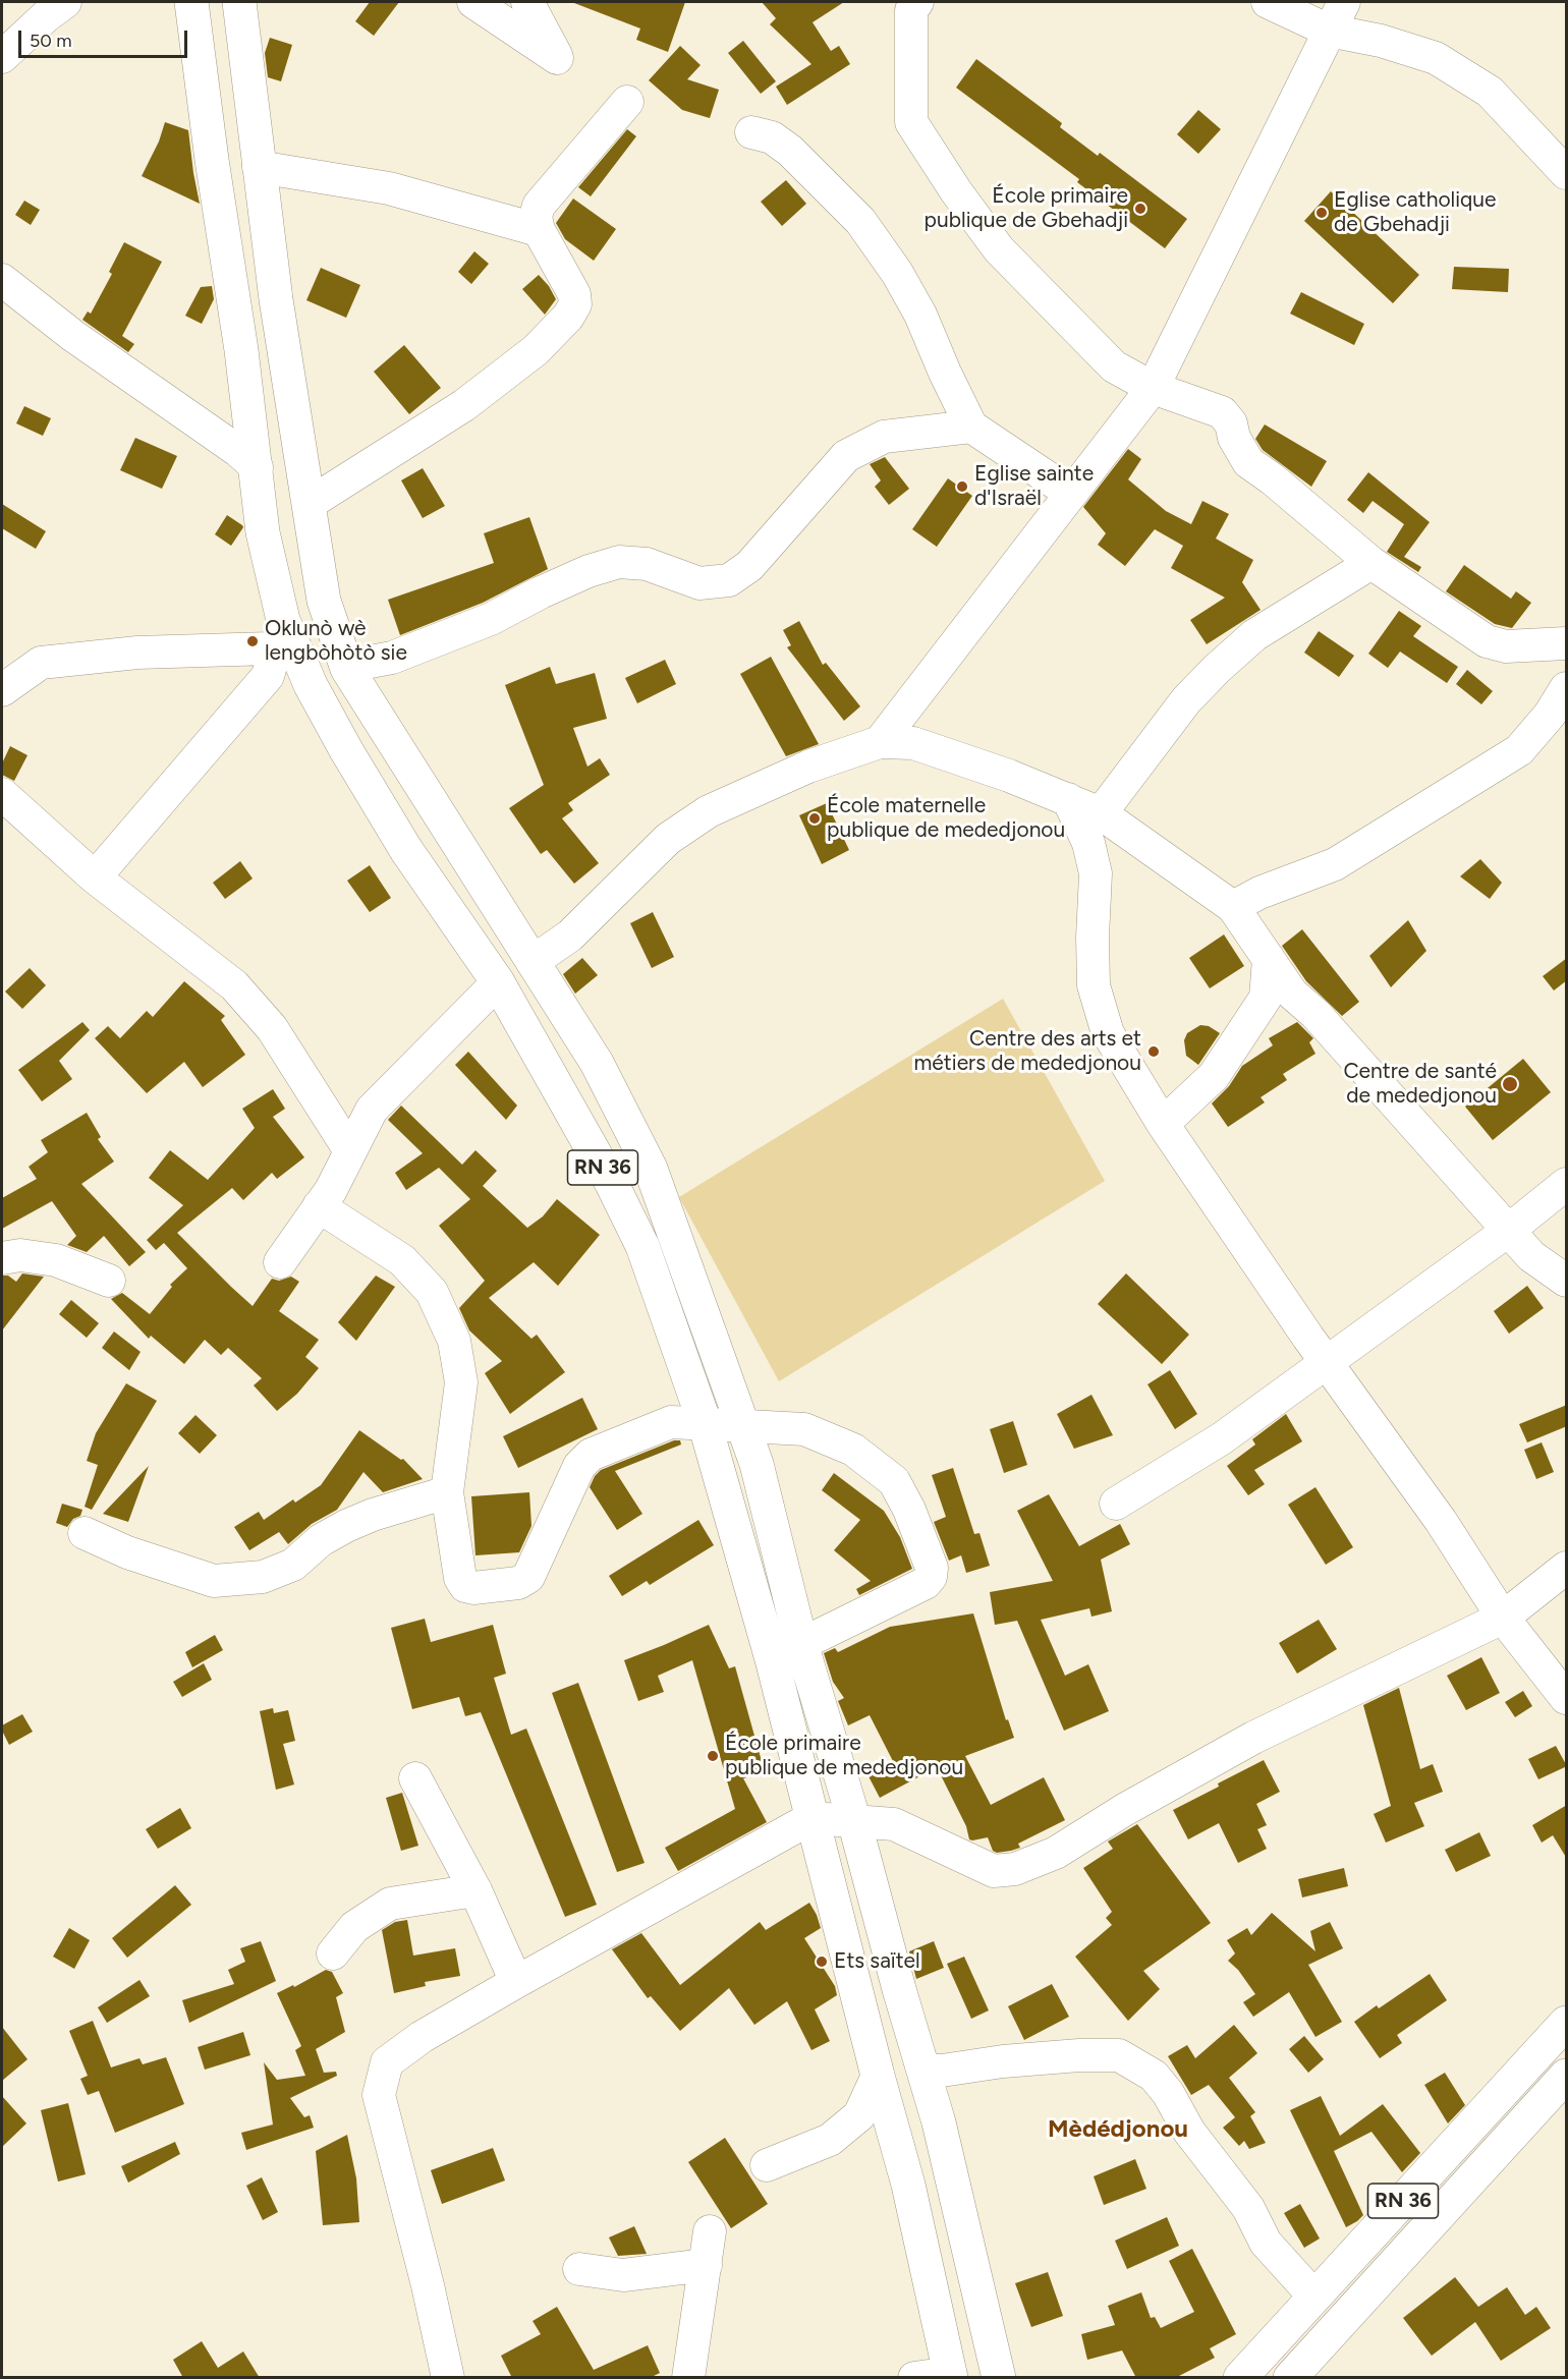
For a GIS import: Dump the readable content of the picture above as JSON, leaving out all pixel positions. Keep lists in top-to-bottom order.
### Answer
{
  "streets": {
    "main road": ["RN 36"]
  },
  "districts": ["Mèdédjonou"],
  "places": [
    "École primaire publique de Gbehadji",
    "Eglise catholique de Gbehadji",
    "Eglise sainte d'Israël",
    "Oklunò wè lengbòhòtò sie",
    "École maternelle publique de mededjonou",
    "Centre des arts et métiers de mededjonou",
    "Centre de santé de mededjonou",
    "École primaire publique de mededjonou",
    "Ets saïtel"
  ],
  "scale_bar": "50 m"
}
